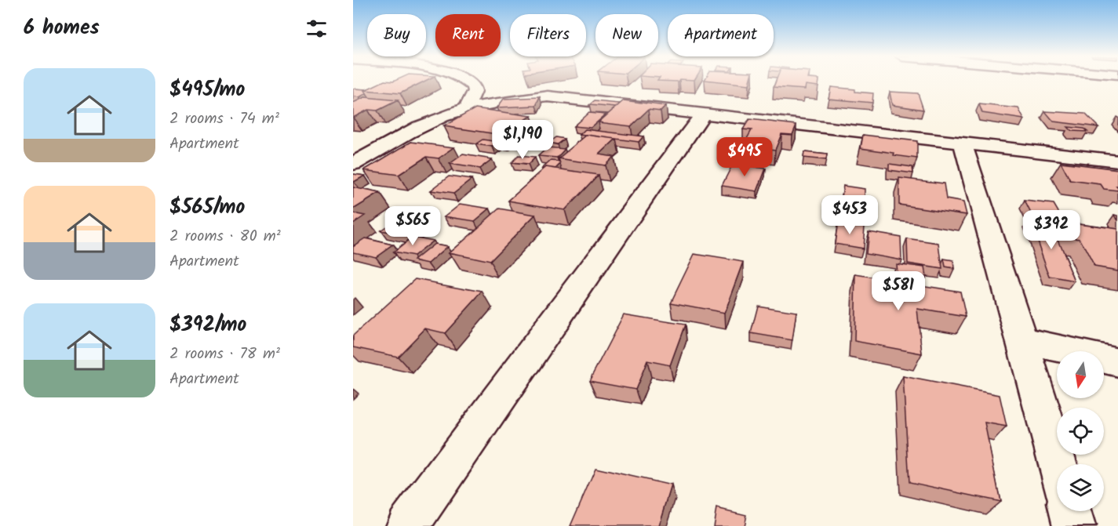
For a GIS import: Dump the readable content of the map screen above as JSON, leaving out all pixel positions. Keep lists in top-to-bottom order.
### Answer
{
  "north": "bottom",
  "page": {
    "heading": "6 homes",
    "chip": [
      "Buy",
      "Rent",
      "Filters",
      "New",
      "Apartment"
    ],
    "list": [
      {
        "name": "$495/mo",
        "note": "2 rooms · 74 m² · Apartment"
      },
      {
        "name": "$565/mo",
        "note": "2 rooms · 80 m² · Apartment"
      },
      {
        "name": "$392/mo",
        "note": "2 rooms · 78 m² · Apartment"
      }
    ],
    "price": [
      "$1,190",
      "$495",
      "$453",
      "$565",
      "$392",
      "$581"
    ]
  }
}
